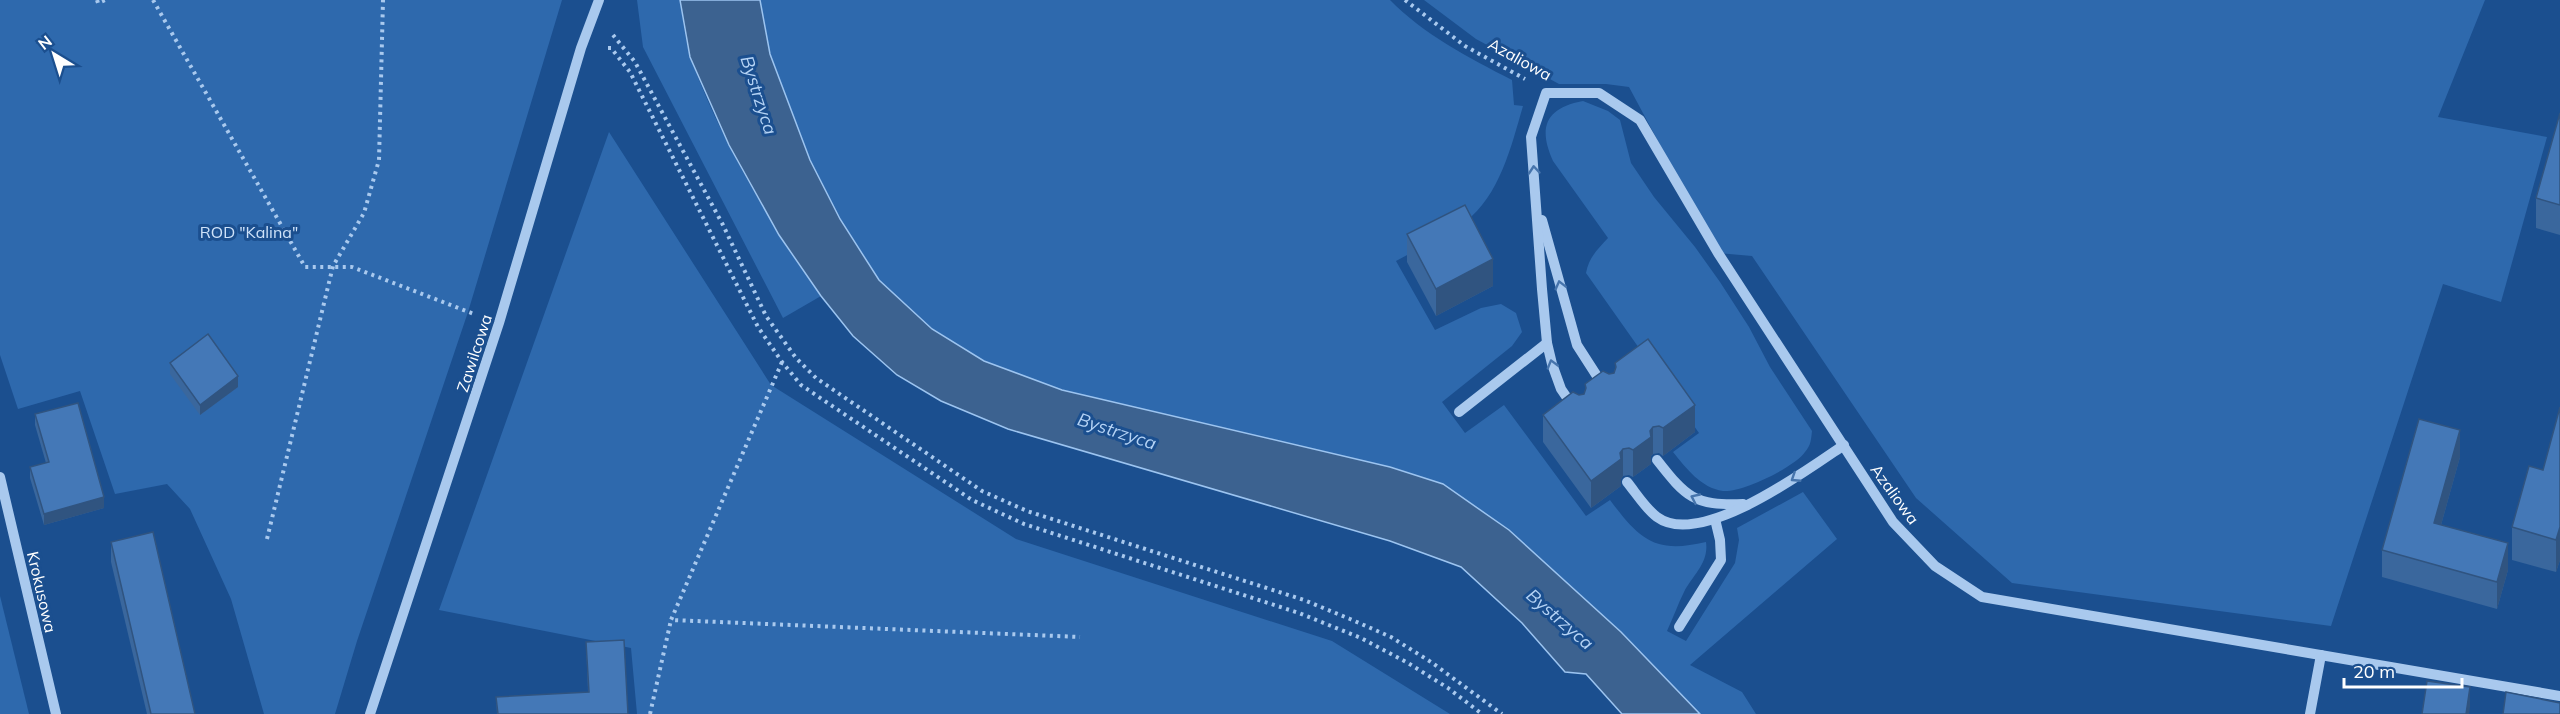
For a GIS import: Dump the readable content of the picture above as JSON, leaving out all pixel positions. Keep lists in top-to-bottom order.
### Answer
{
  "streets": {
    "street": ["Azaliowa", "Zawilcowa", "Krokusowa"]
  },
  "water": ["Bystrzyca"],
  "parks": ["ROD \"Kalina\""],
  "scale_bar": "20 m",
  "north": "top left"
}
